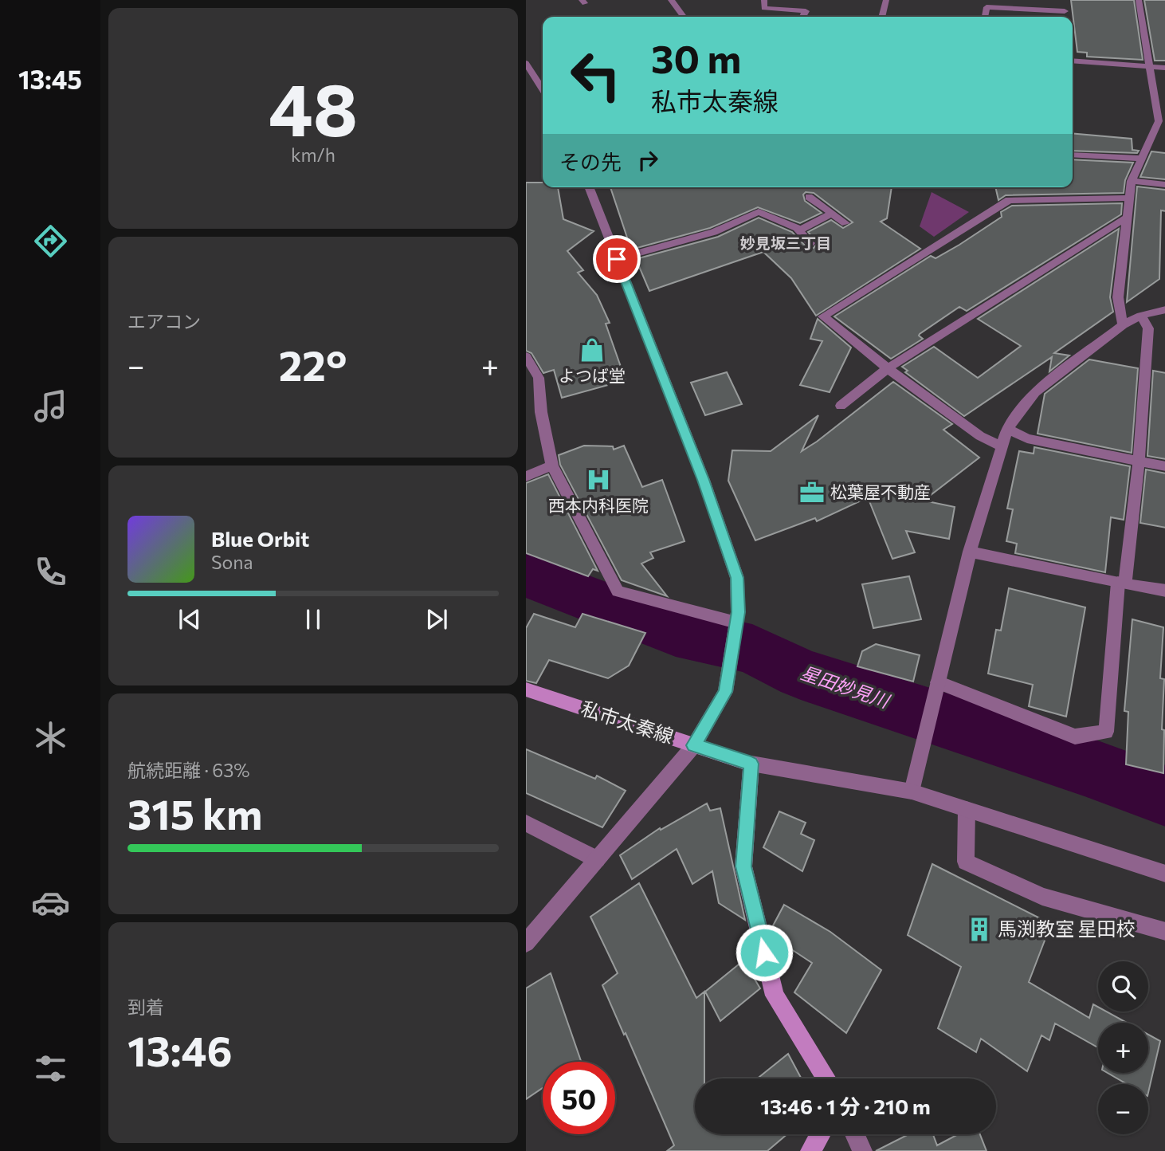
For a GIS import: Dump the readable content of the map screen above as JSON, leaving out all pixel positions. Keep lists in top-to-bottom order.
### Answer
{
  "streets": {
    "main road": ["私市太秦線"]
  },
  "districts": ["妙見坂三丁目"],
  "water": ["星田妙見川"],
  "places": {
    "shop": ["よつば堂"],
    "hospital": ["西本内科医院"],
    "office": ["松葉屋不動産"],
    "building": ["馬渕教室 星田校"]
  },
  "page": {
    "tabs": "13:45",
    "tile": [
      ["48", "km/h"],
      "エアコン",
      ["航続距離 · 63%", "315 km"],
      ["到着", "13:46"]
    ],
    "turn": ["30 m", "私市太秦線"],
    "then": "その先",
    "heat": ["−", "22°", "+"],
    "song": ["Blue Orbit", "Sona"],
    "map_buttons": ["+", "−"],
    "limit": "50",
    "trip": "13:46 · 1 分 · 210 m"
  }
}
